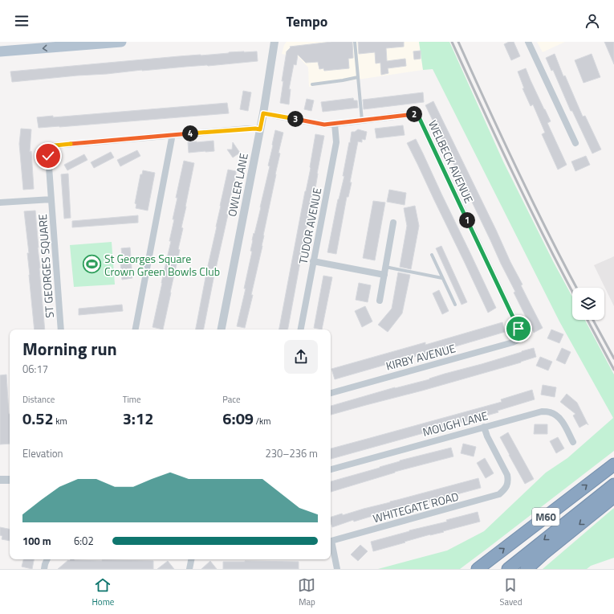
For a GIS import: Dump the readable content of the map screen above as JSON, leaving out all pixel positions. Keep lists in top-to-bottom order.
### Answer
{
  "streets": {
    "highway": ["M60"],
    "street": [
      "WELBECK AVENUE",
      "OWLER LANE",
      "TUDOR AVENUE",
      "ST GEORGES SQUARE",
      "KIRBY AVENUE",
      "MOUGH LANE",
      "WHITEGATE ROAD"
    ]
  },
  "crossings": [
    ["WELBECK AVENUE", "OWLER LANE"],
    ["WELBECK AVENUE", "TUDOR AVENUE"],
    ["WELBECK AVENUE", "KIRBY AVENUE"],
    ["OWLER LANE", "ST GEORGES SQUARE"],
    ["MOUGH LANE", "WHITEGATE ROAD"]
  ],
  "places": {
    "sports": ["St Georges Square Crown Green Bowls Club"]
  },
  "page": {
    "header": "Tempo",
    "pins": [
      "2",
      "3",
      "4",
      "1"
    ],
    "heading": ["Morning run", "06:17"],
    "stats": [
      ["Distance", "0.52 km"],
      ["Time", "3:12"],
      ["Pace", "6:09 /km"]
    ],
    "chart": ["Elevation", "230–236 m"],
    "list": [
      {
        "name": "100 m",
        "note": "6:02"
      }
    ],
    "tabs": ["Home", "Map", "Saved"]
  }
}
